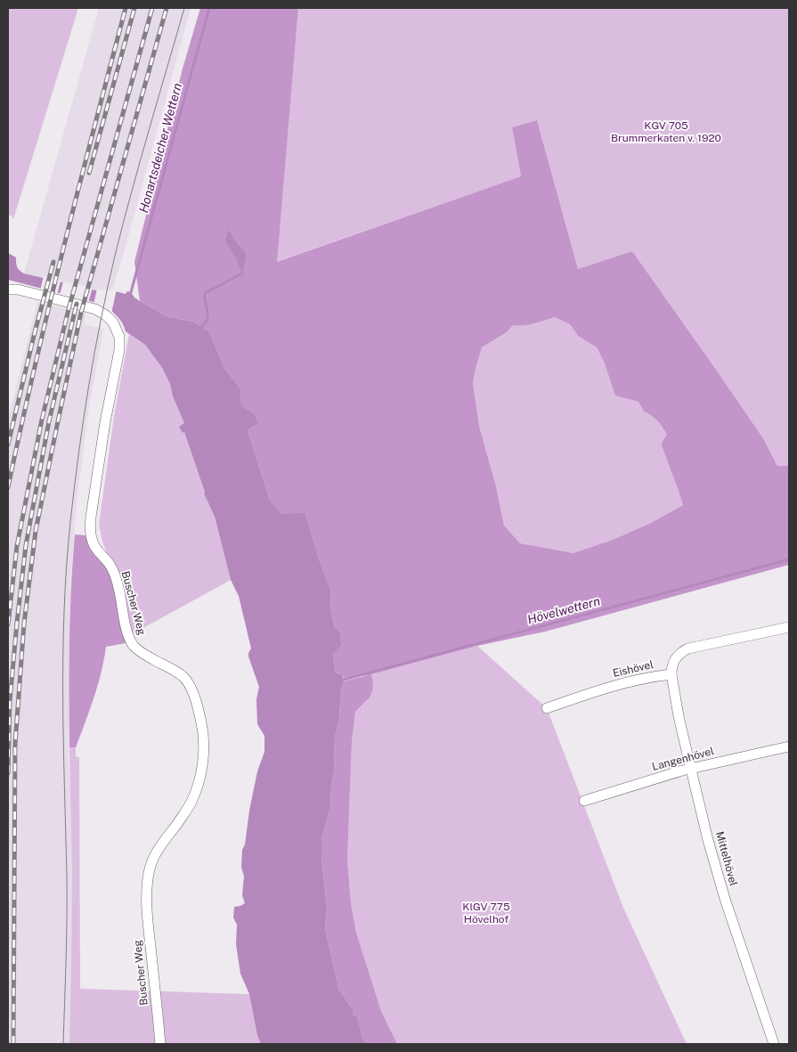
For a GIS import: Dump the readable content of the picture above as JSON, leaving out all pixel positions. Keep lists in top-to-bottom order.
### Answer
{
  "streets": {
    "street": [
      "Buscher Weg",
      "Eishövel",
      "Langenhövel",
      "Mittelhövel"
    ]
  },
  "crossings": [
    ["Eishövel", "Mittelhövel"],
    ["Langenhövel", "Mittelhövel"]
  ],
  "water": ["Honartsdeicher Wettern", "Hövelwettern"],
  "parks": ["KGV 705 Brummerkaten v. 1920", "KlGV 775 Hövelhof"]
}
